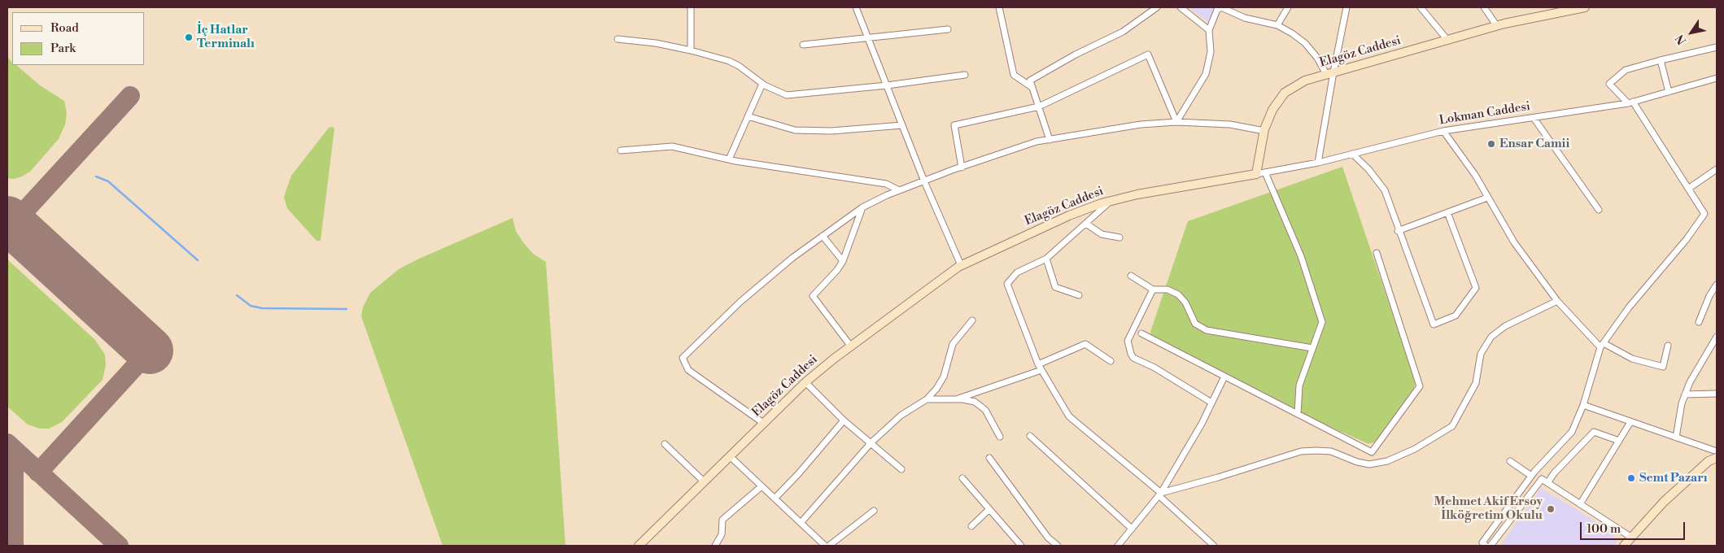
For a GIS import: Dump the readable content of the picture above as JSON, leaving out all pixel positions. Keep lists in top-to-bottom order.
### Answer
{
  "streets": {
    "street": ["Elagöz Caddesi", "Lokman Caddesi"]
  },
  "crossings": [
    ["Elagöz Caddesi", "Lokman Caddesi"]
  ],
  "places": [
    "İç Hatlar Terminalı",
    "Ensar Camii",
    "Semt Pazarı",
    "Mehmet Akif Ersoy İlköğretim Okulu"
  ],
  "legend": ["Road", "Park"],
  "scale_bar": "100 m",
  "north": "bottom left"
}
